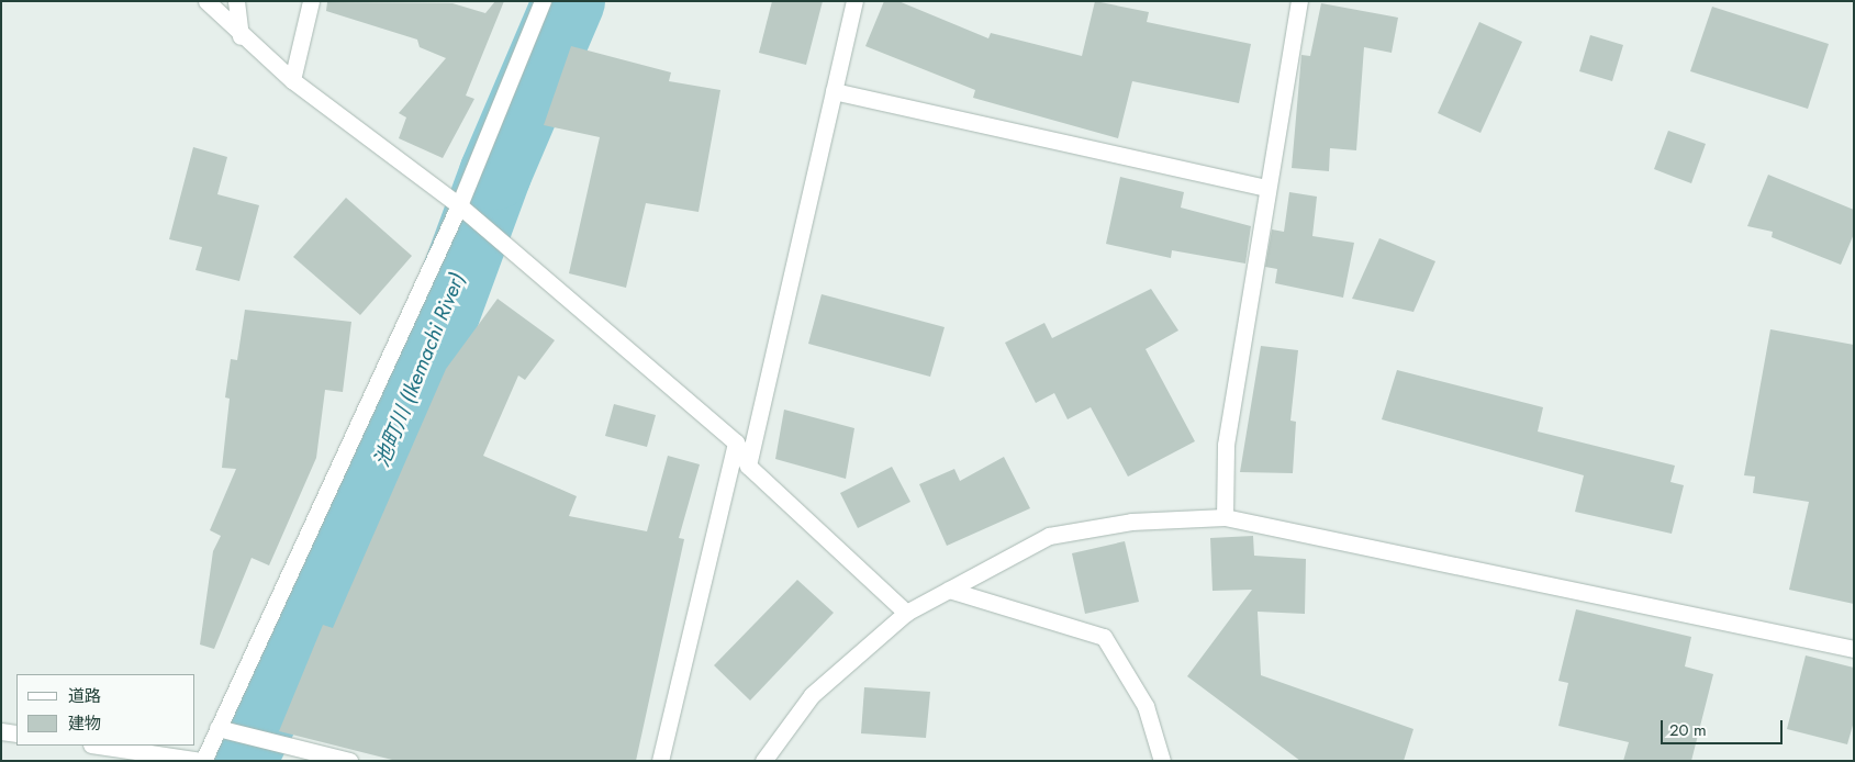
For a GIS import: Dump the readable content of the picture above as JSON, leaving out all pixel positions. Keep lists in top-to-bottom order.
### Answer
{
  "water": ["池町川 (Ikemachi River)"],
  "legend": ["道路", "建物"],
  "scale_bar": "20 m"
}
